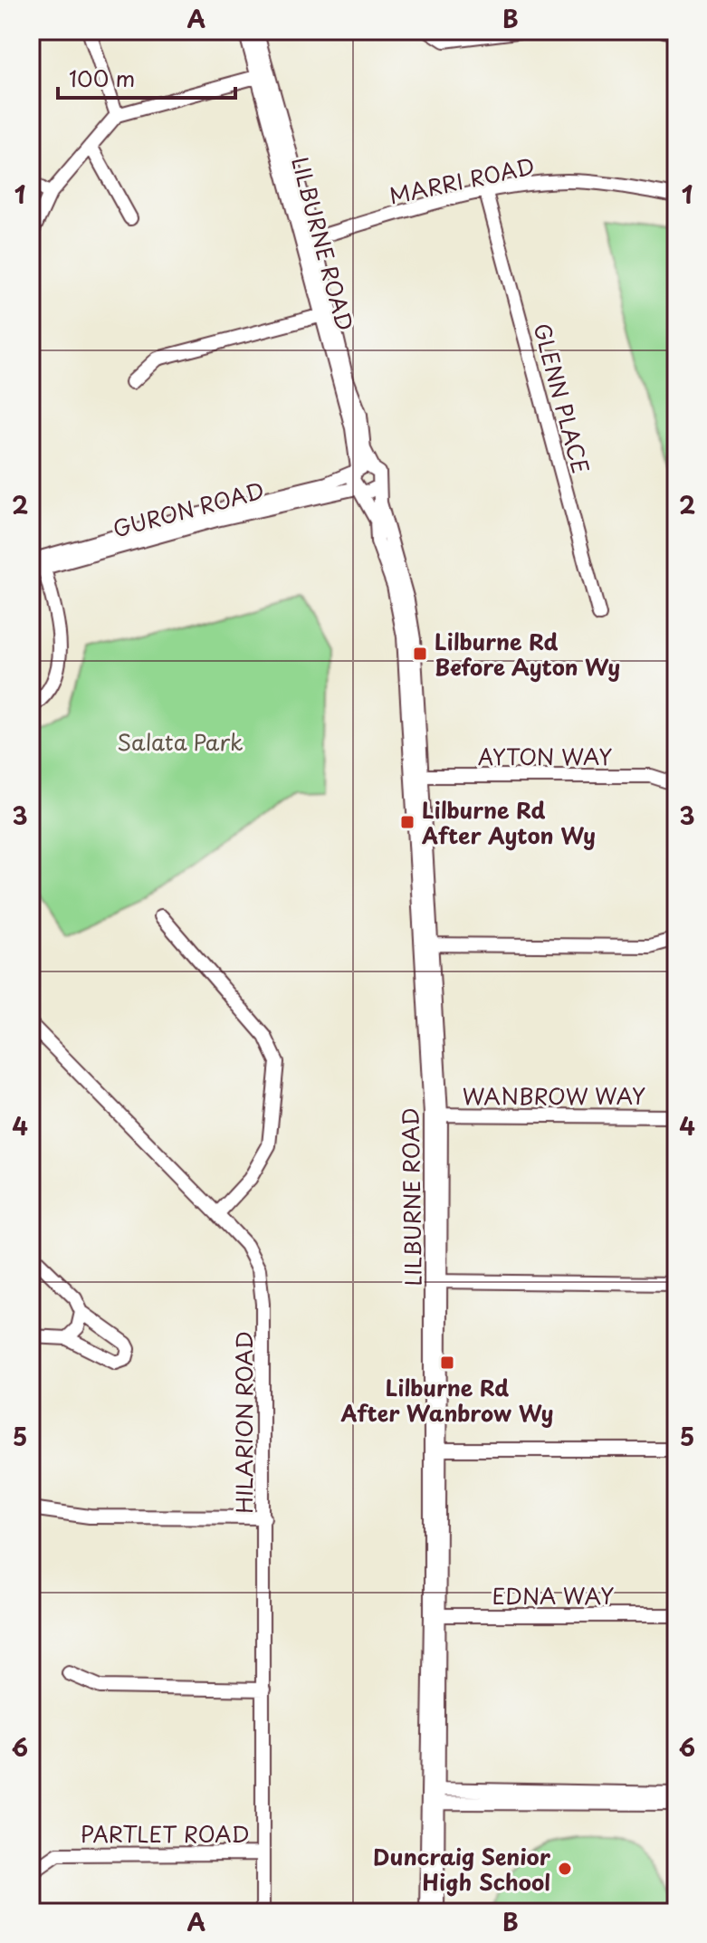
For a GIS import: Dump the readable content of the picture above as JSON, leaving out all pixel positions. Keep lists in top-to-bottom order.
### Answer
{
  "streets": {
    "street": [
      "MARRI ROAD",
      "LILBURNE ROAD",
      "GLENN PLACE",
      "GURON ROAD",
      "AYTON WAY",
      "WANBROW WAY",
      "HILARION ROAD",
      "EDNA WAY",
      "PARTLET ROAD"
    ]
  },
  "crossings": [
    ["MARRI ROAD", "LILBURNE ROAD"],
    ["MARRI ROAD", "GLENN PLACE"],
    ["LILBURNE ROAD", "GURON ROAD"],
    ["LILBURNE ROAD", "AYTON WAY"],
    ["LILBURNE ROAD", "WANBROW WAY"],
    ["LILBURNE ROAD", "EDNA WAY"],
    ["HILARION ROAD", "PARTLET ROAD"]
  ],
  "parks": ["Salata Park"],
  "places": {
    "transit": ["Lilburne Rd Before Ayton Wy", "Lilburne Rd After Ayton Wy", "Lilburne Rd After Wanbrow Wy"],
    "other": ["Duncraig Senior High School"]
  },
  "scale_bar": "100 m",
  "grid": {
    "columns": ["A", "B"],
    "rows": [
      "1",
      "2",
      "3",
      "4",
      "5",
      "6"
    ]
  }
}
